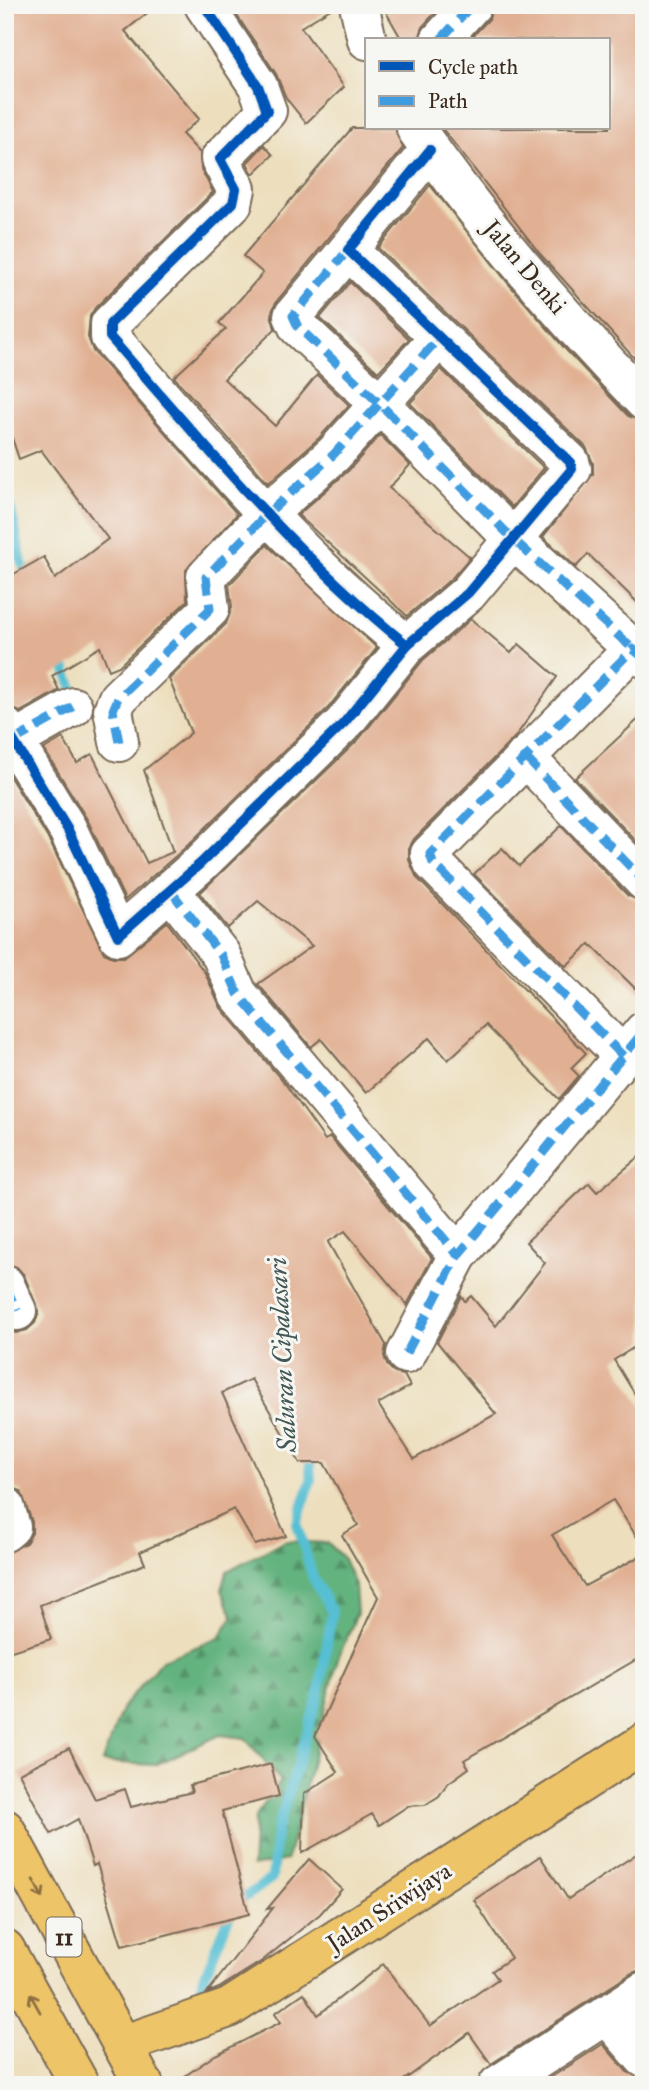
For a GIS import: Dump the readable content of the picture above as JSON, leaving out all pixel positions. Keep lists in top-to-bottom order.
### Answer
{
  "streets": {
    "main road": ["Jalan Sriwijaya", "11"],
    "street": ["Jalan Denki"]
  },
  "crossings": [
    ["Jalan Sriwijaya", "11"]
  ],
  "water": ["Saluran Cipalasari"],
  "legend": ["Cycle path", "Path"]
}
